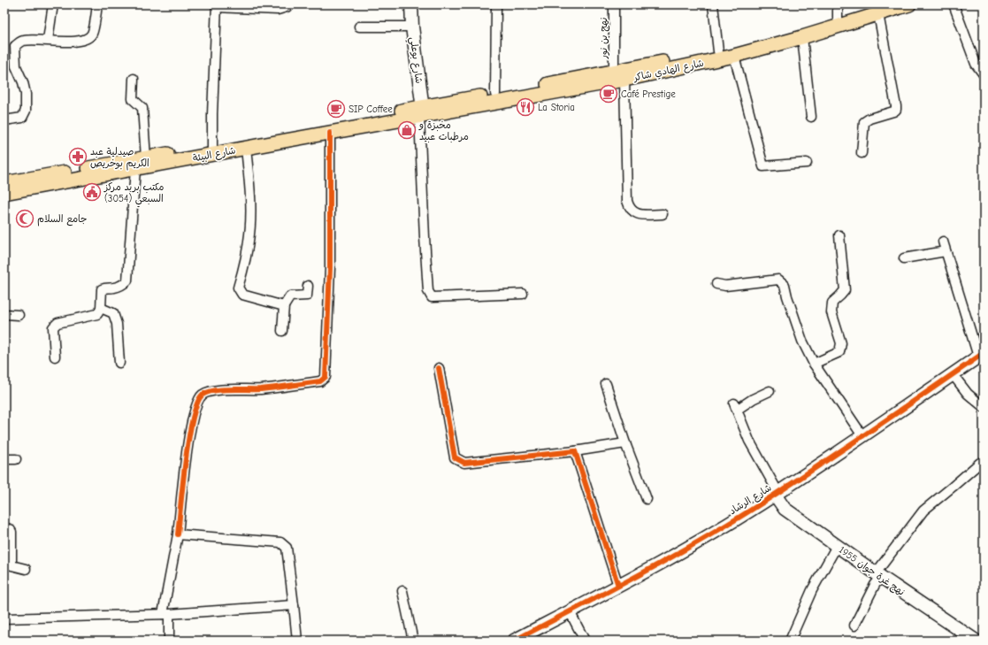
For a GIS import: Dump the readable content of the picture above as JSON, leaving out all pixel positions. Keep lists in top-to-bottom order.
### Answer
{
  "streets": {
    "main road": ["شارع الهادي شاكر", "شارع البيئة"],
    "street": [
      "نهج بن نور",
      "شارع بوعلي",
      "شارع الرشاد",
      "نهج غرة جوان 1955"
    ]
  },
  "crossings": [
    ["نهج بن نور", "شارع الهادي شاكر"],
    ["شارع بوعلي", "شارع الهادي شاكر"],
    ["شارع بوعلي", "شارع البيئة"],
    ["شارع الهادي شاكر", "شارع البيئة"],
    ["شارع الرشاد", "نهج غرة جوان 1955"]
  ],
  "places": {
    "cafe": ["Café Prestige", "SIP Coffee"],
    "restaurant": ["La Storia"],
    "shop": ["مخبزة و مرطبات عبيد"],
    "pharmacy": ["صيدلية عبد الكريم بوخريص"],
    "public building": ["مكتب بريد مركز السبعي (3054)"],
    "mosque": ["جامع السلام"]
  }
}
